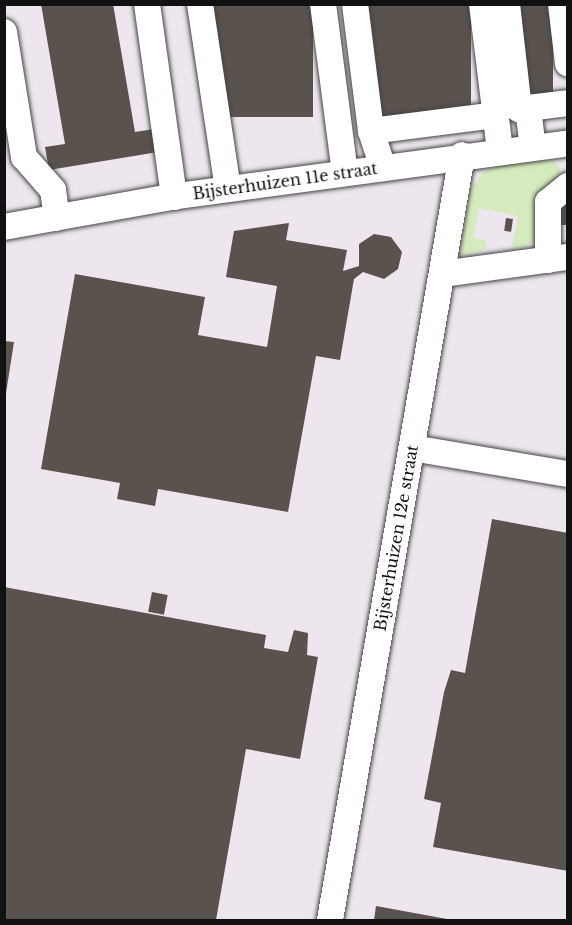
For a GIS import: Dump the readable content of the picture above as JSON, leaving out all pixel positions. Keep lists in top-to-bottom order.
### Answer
{
  "streets": {
    "street": ["Bijsterhuizen 11e straat", "Bijsterhuizen 12e straat"]
  },
  "crossings": [
    ["Bijsterhuizen 11e straat", "Bijsterhuizen 12e straat"]
  ]
}
